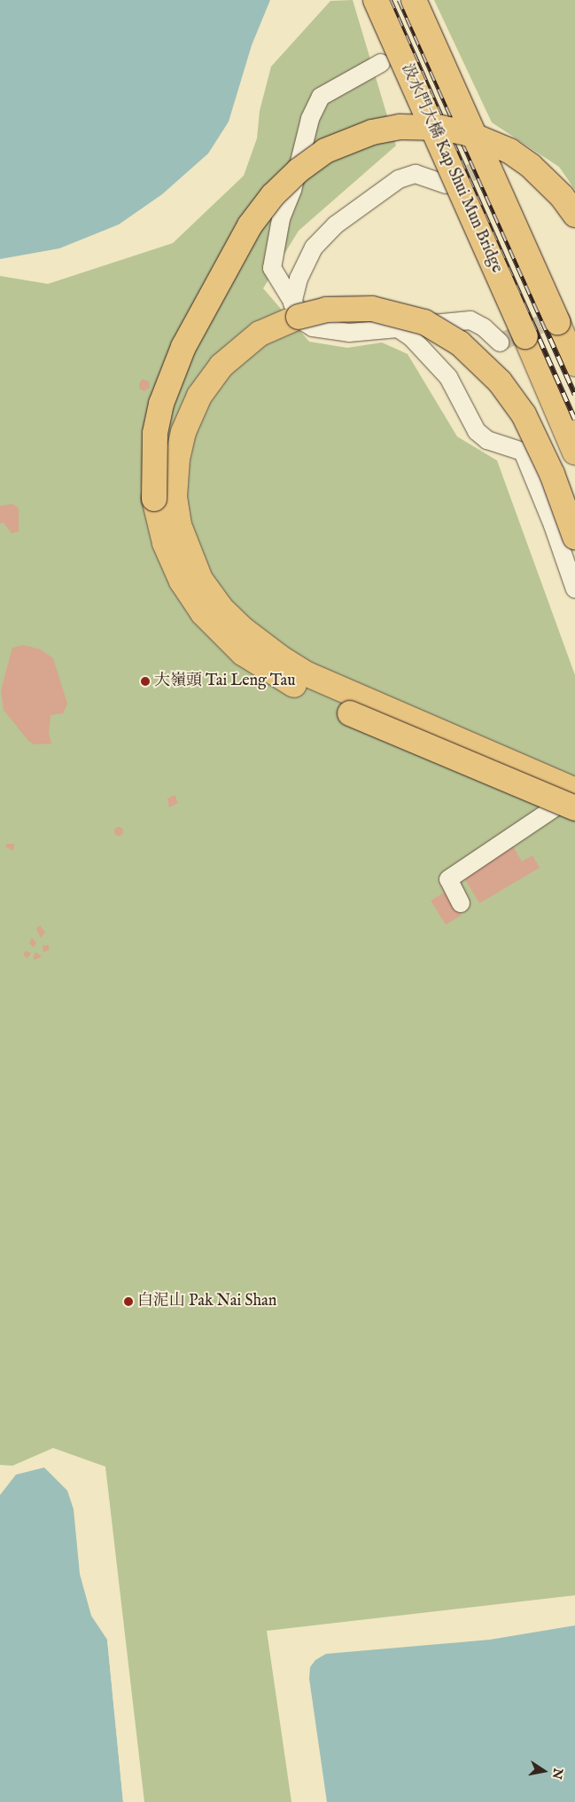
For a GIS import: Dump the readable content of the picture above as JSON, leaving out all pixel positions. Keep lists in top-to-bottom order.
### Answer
{
  "streets": {
    "highway": ["汲水門大橋 Kap Shui Mun Bridge"]
  },
  "places": ["大嶺頭 Tai Leng Tau", "白泥山 Pak Nai Shan"],
  "north": "right"
}
